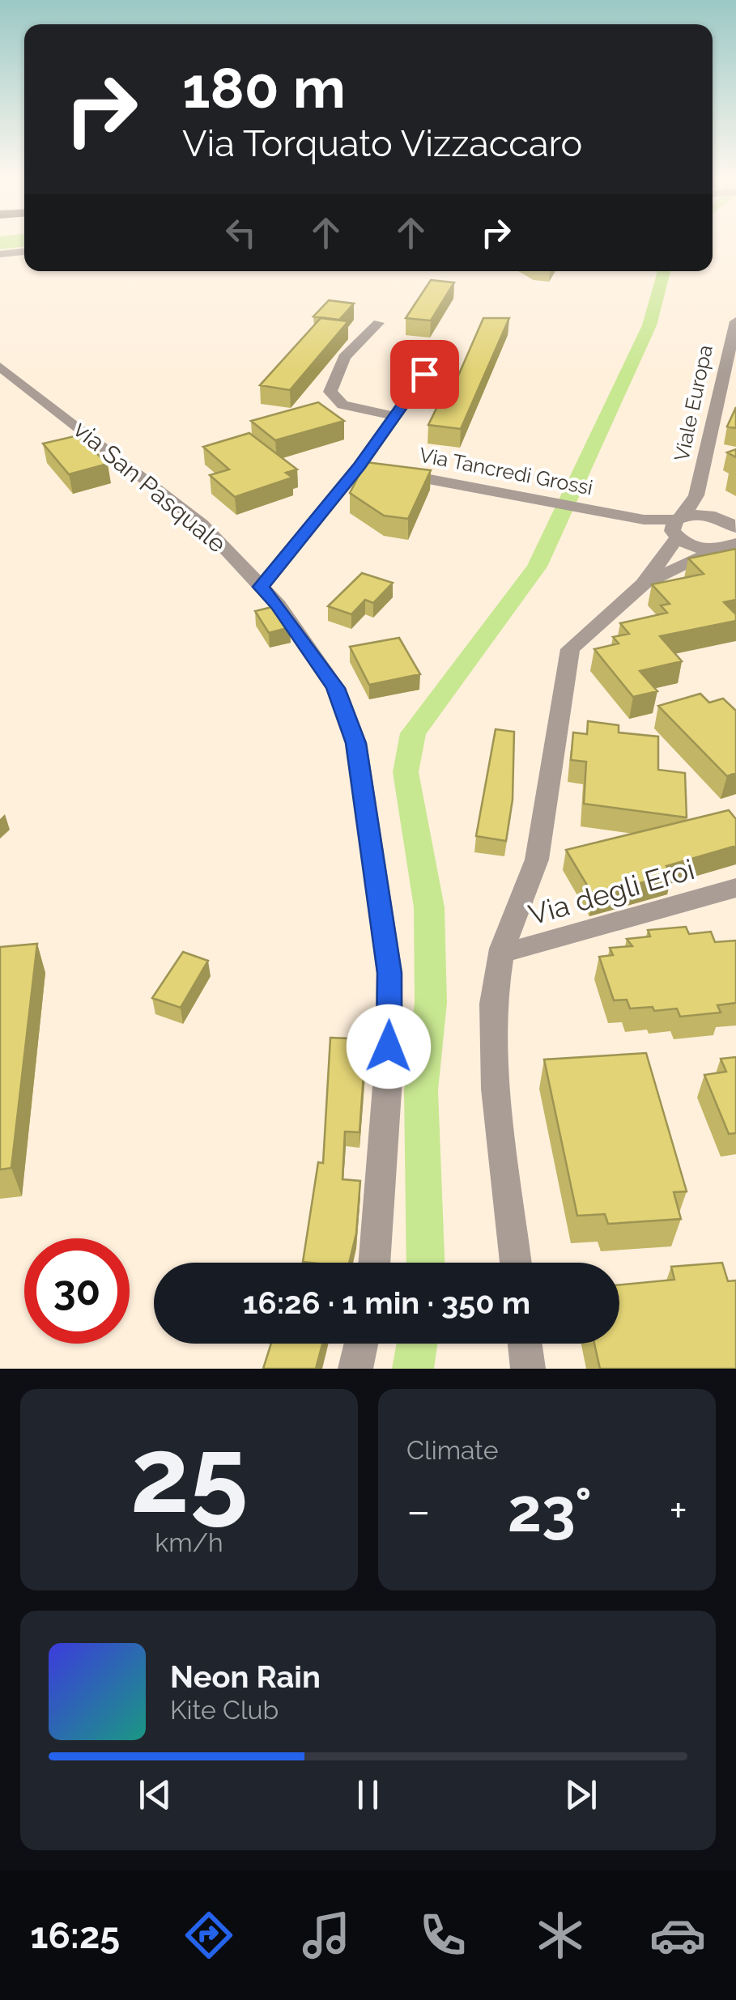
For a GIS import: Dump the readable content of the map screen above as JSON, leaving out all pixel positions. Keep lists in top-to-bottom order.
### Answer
{
  "streets": {
    "street": [
      "Viale Europa",
      "Via Tancredi Grossi",
      "via San Pasquale",
      "Via degli Eroi"
    ]
  },
  "crossings": [
    ["Viale Europa", "Via Tancredi Grossi"]
  ],
  "page": {
    "turn": ["180 m", "Via Torquato Vizzaccaro"],
    "limit": "30",
    "trip": "16:26 · 1 min · 350 m",
    "tile": [
      ["25", "km/h"],
      "Climate"
    ],
    "heat": ["−", "23°", "+"],
    "song": ["Neon Rain", "Kite Club"],
    "tabs": "16:25"
  }
}
